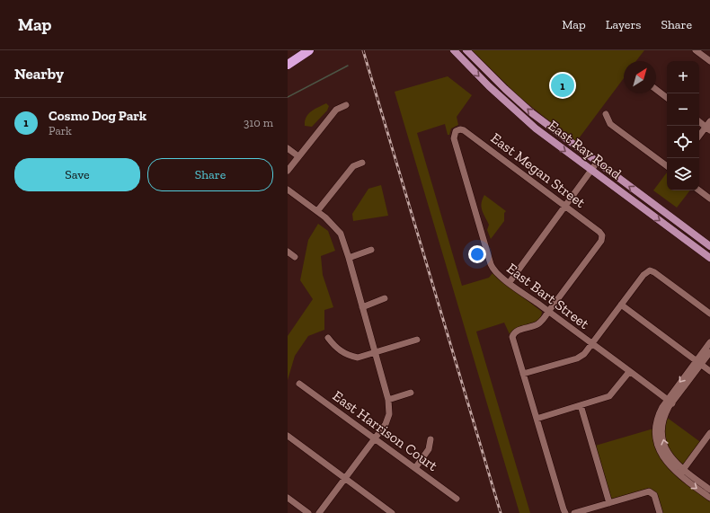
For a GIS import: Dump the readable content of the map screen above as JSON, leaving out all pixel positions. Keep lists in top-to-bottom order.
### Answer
{
  "streets": {
    "main road": ["East Ray Road"],
    "street": ["East Megan Street", "East Bart Street", "East Harrison Court"]
  },
  "crossings": [
    ["East Megan Street", "East Bart Street"]
  ],
  "north": "top right",
  "page": {
    "header": "Map",
    "nav": ["Map", "Layers", "Share"],
    "heading": "Nearby",
    "map_buttons": ["+", "−"],
    "pins": "1",
    "list": [
      {
        "mark": "1",
        "name": "Cosmo Dog Park",
        "note": "Park",
        "value": "310 m"
      }
    ],
    "buttons": ["Save", "Share"]
  }
}
